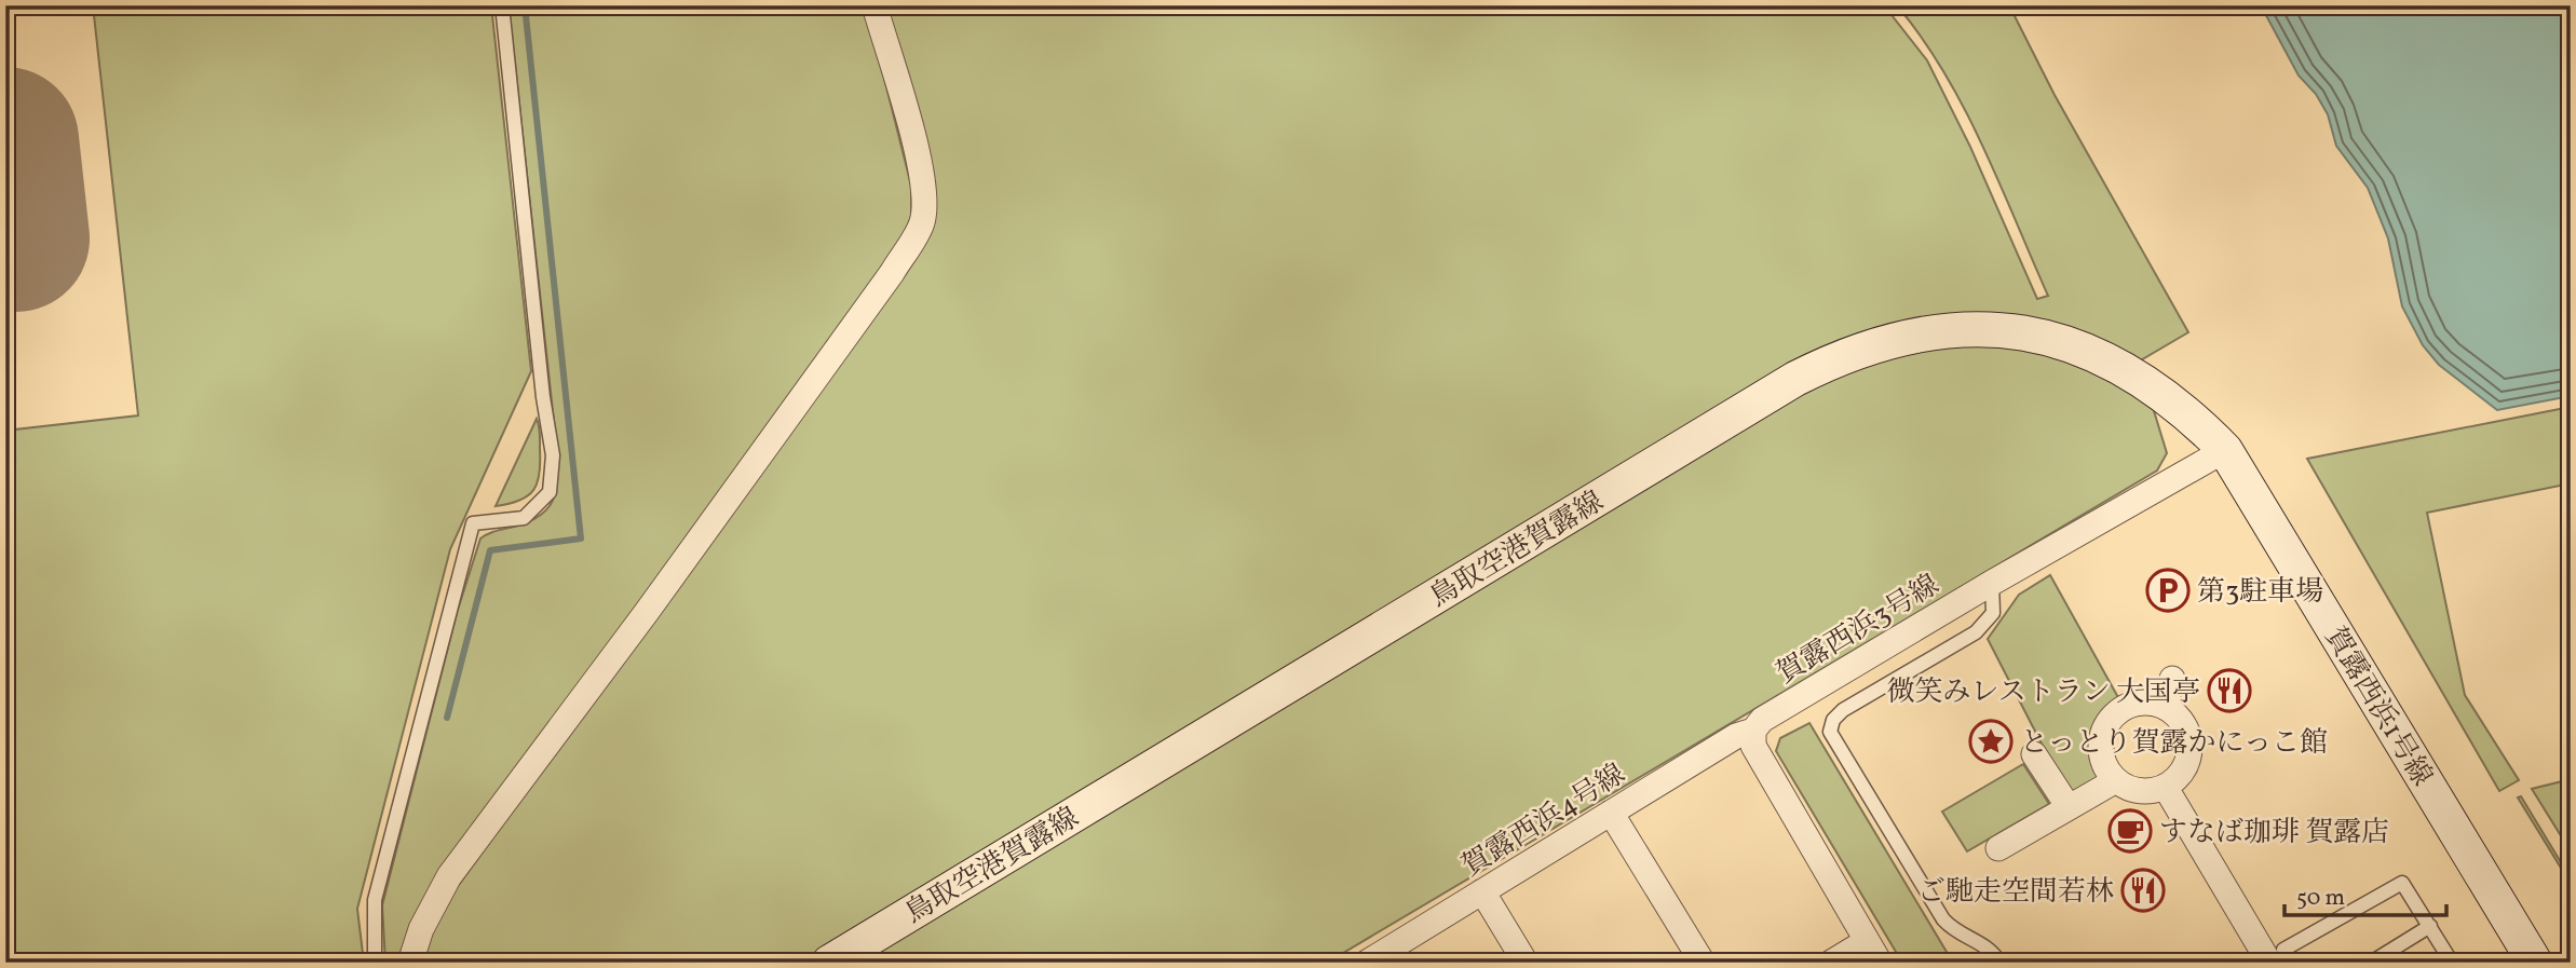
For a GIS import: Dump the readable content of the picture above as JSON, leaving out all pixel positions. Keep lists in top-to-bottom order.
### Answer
{
  "streets": {
    "main road": ["鳥取空港賀露線", "賀露西浜1号線"],
    "street": ["賀露西浜3号線", "賀露西浜4号線"]
  },
  "crossings": [
    ["鳥取空港賀露線", "賀露西浜3号線"],
    ["鳥取空港賀露線", "賀露西浜1号線"],
    ["賀露西浜3号線", "賀露西浜1号線"],
    ["賀露西浜3号線", "賀露西浜4号線"]
  ],
  "places": {
    "parking": ["第3駐車場"],
    "restaurant": ["微笑みレストラン 大国亭", "ご馳走空間若林"],
    "place": ["とっとり賀露かにっこ館"],
    "cafe": ["すなば珈琲 賀露店"]
  },
  "scale_bar": "50 m"
}
